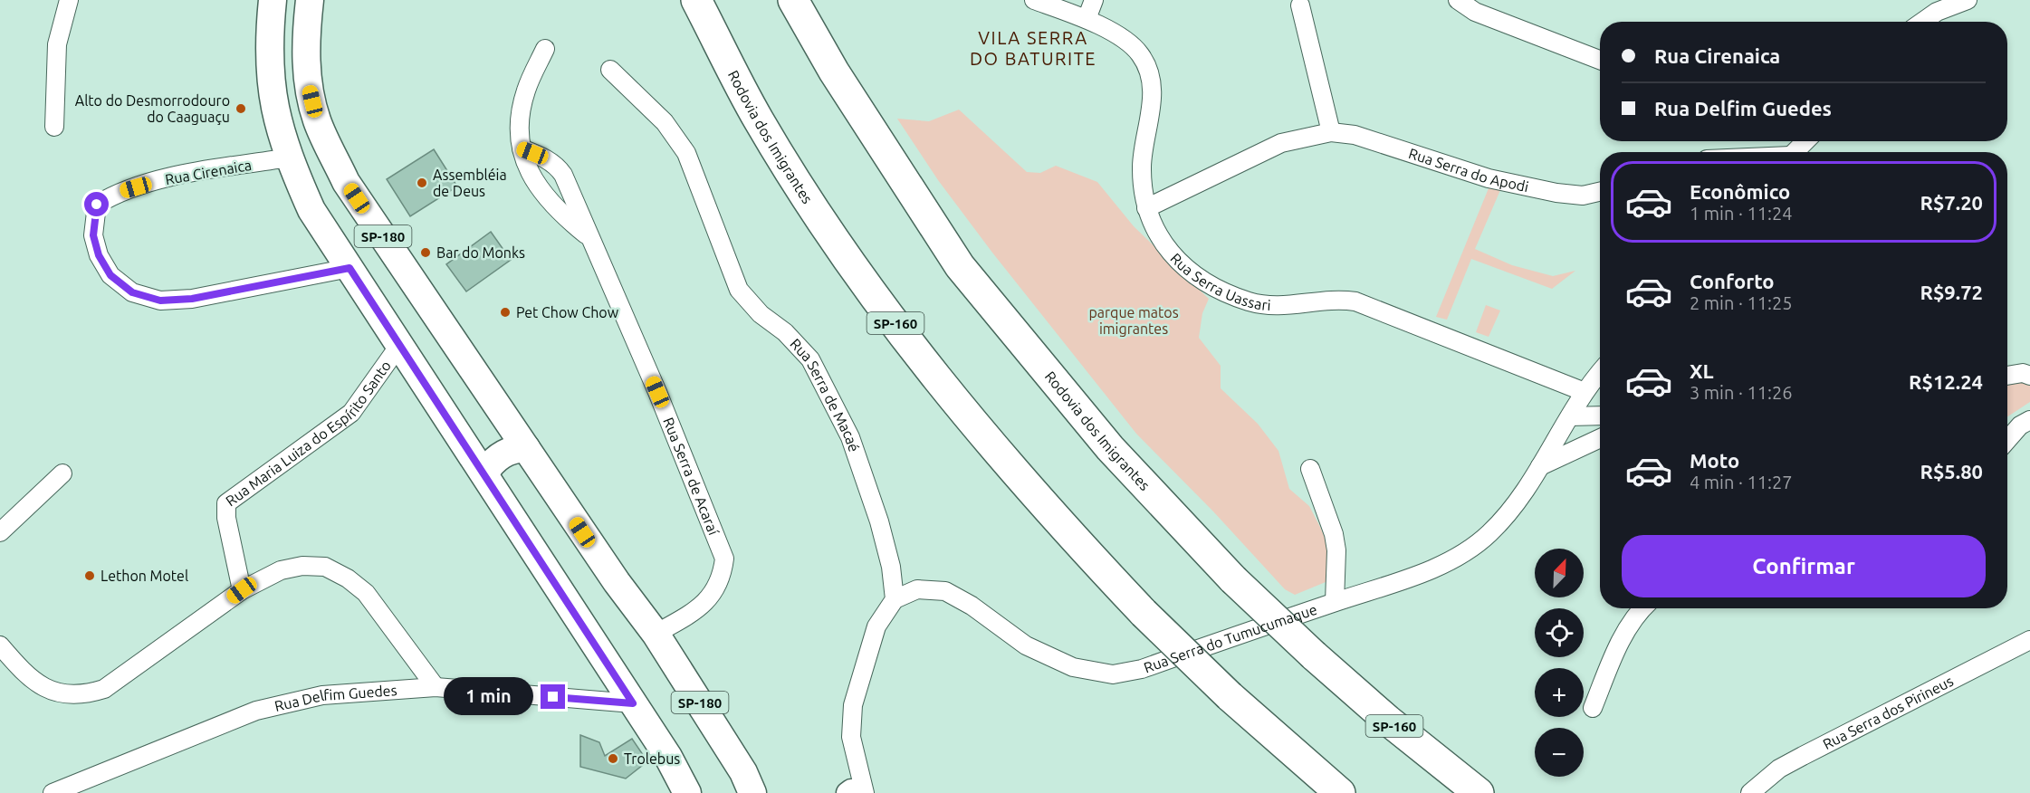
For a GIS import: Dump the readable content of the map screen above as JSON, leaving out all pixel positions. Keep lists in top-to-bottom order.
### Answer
{
  "streets": {
    "highway": ["Rodovia dos Imigrantes", "SP-160"],
    "main road": ["SP-180"],
    "street": [
      "Rua Serra do Apodi",
      "Rua Cirenaica",
      "Rua Serra Uassari",
      "Rua Serra de Macaé",
      "Rua Maria Luiza do Espírito Santo",
      "Rua Serra de Acaraí",
      "Rua Serra do Tumucumaque",
      "Rua Delfim Guedes",
      "Rua Serra dos Pirineus"
    ]
  },
  "crossings": [
    ["Rua Serra do Apodi", "Rua Serra Uassari"],
    ["Rua Cirenaica", "SP-180"],
    ["SP-180", "Rua Maria Luiza do Espírito Santo"],
    ["SP-180", "Rua Serra de Acaraí"],
    ["SP-180", "Rua Delfim Guedes"],
    ["Rua Serra Uassari", "Rua Serra do Tumucumaque"],
    ["Rua Serra de Macaé", "Rua Serra do Tumucumaque"]
  ],
  "districts": ["VILA SERRA DO BATURITE"],
  "parks": ["parque matos imigrantes"],
  "places": [
    "Alto do Desmorrodouro do Caaguaçu",
    "Assembléia de Deus",
    "Bar do Monks",
    "Pet Chow Chow",
    "Lethon Motel",
    "Trolebus"
  ],
  "north": "top right",
  "page": {
    "banner": ["Rua Cirenaica", "Rua Delfim Guedes"],
    "list": [
      {
        "name": "Econômico",
        "note": "1 min · 11:24",
        "value": "R$7.20"
      },
      {
        "name": "Conforto",
        "note": "2 min · 11:25",
        "value": "R$9.72"
      },
      {
        "name": "XL",
        "note": "3 min · 11:26",
        "value": "R$12.24"
      },
      {
        "name": "Moto",
        "note": "4 min · 11:27",
        "value": "R$5.80"
      }
    ],
    "buttons": "Confirmar",
    "map_buttons": ["+", "−"],
    "bubble": "1 min"
  }
}
